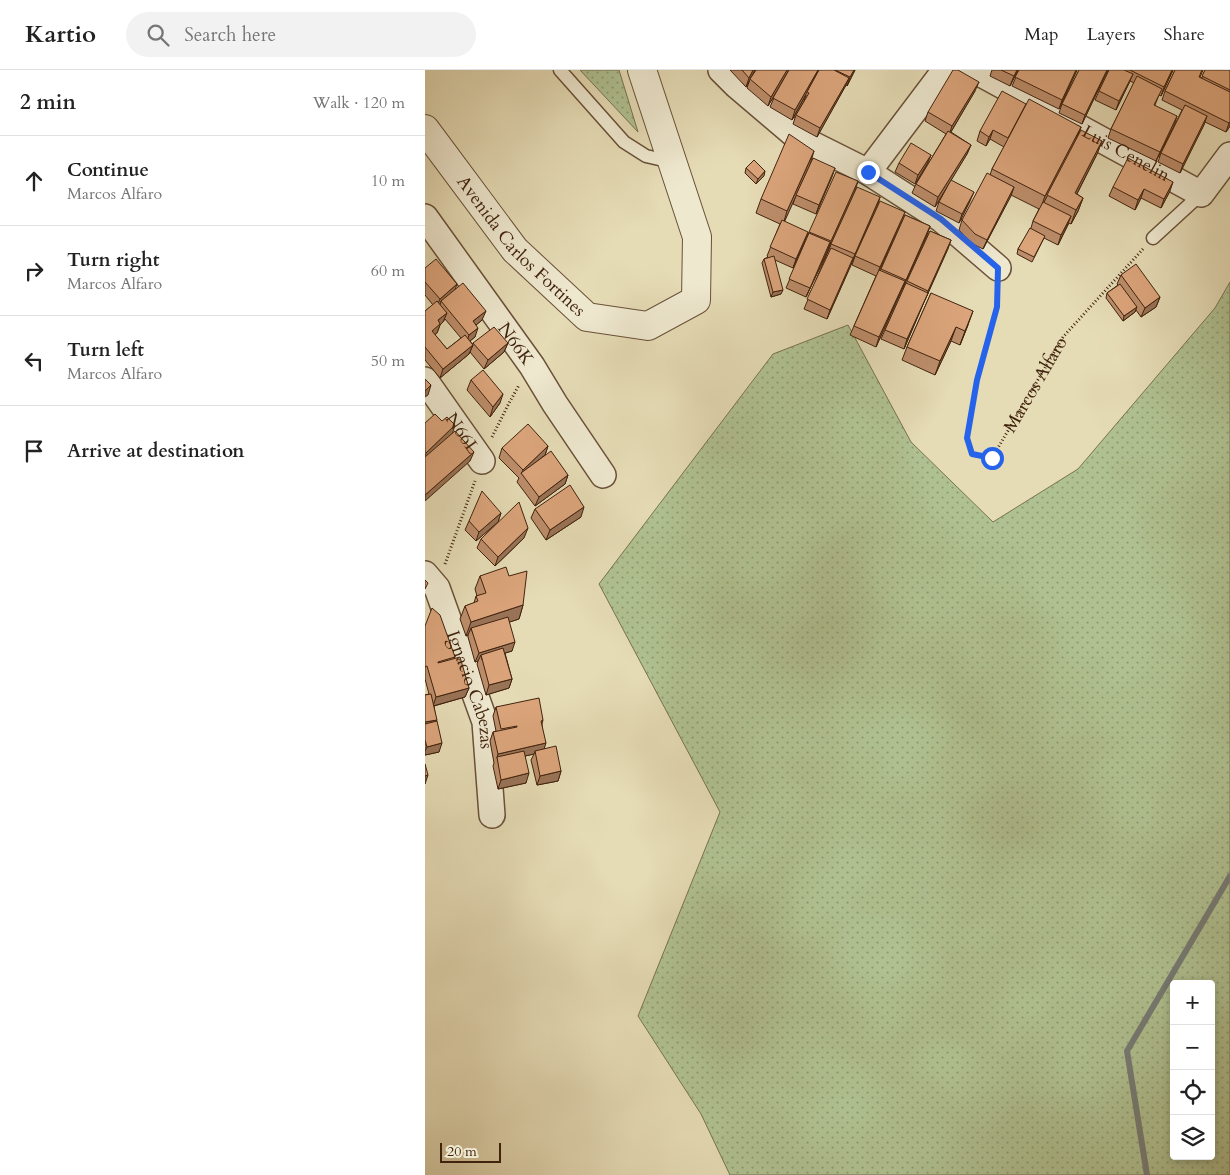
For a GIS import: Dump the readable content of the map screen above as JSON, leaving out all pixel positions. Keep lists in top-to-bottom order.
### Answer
{
  "streets": {
    "street": [
      "Luis Cenelin",
      "Avenida Carlos Fortines",
      "N66K",
      "N66L",
      "Ignacio Cabezas"
    ],
    "path": ["Marcos Alfaro"]
  },
  "scale_bar": "20 m",
  "page": {
    "header": "Kartio",
    "search": "Search here",
    "nav": ["Map", "Layers", "Share"],
    "heading": ["2 min", "Walk · 120 m"],
    "list": [
      ["Continue", "Marcos Alfaro", "10 m"],
      ["Turn right", "Marcos Alfaro", "60 m"],
      ["Turn left", "Marcos Alfaro", "50 m"],
      "Arrive at destination"
    ],
    "map_buttons": ["+", "−"],
    "scale": "20 m"
  }
}
